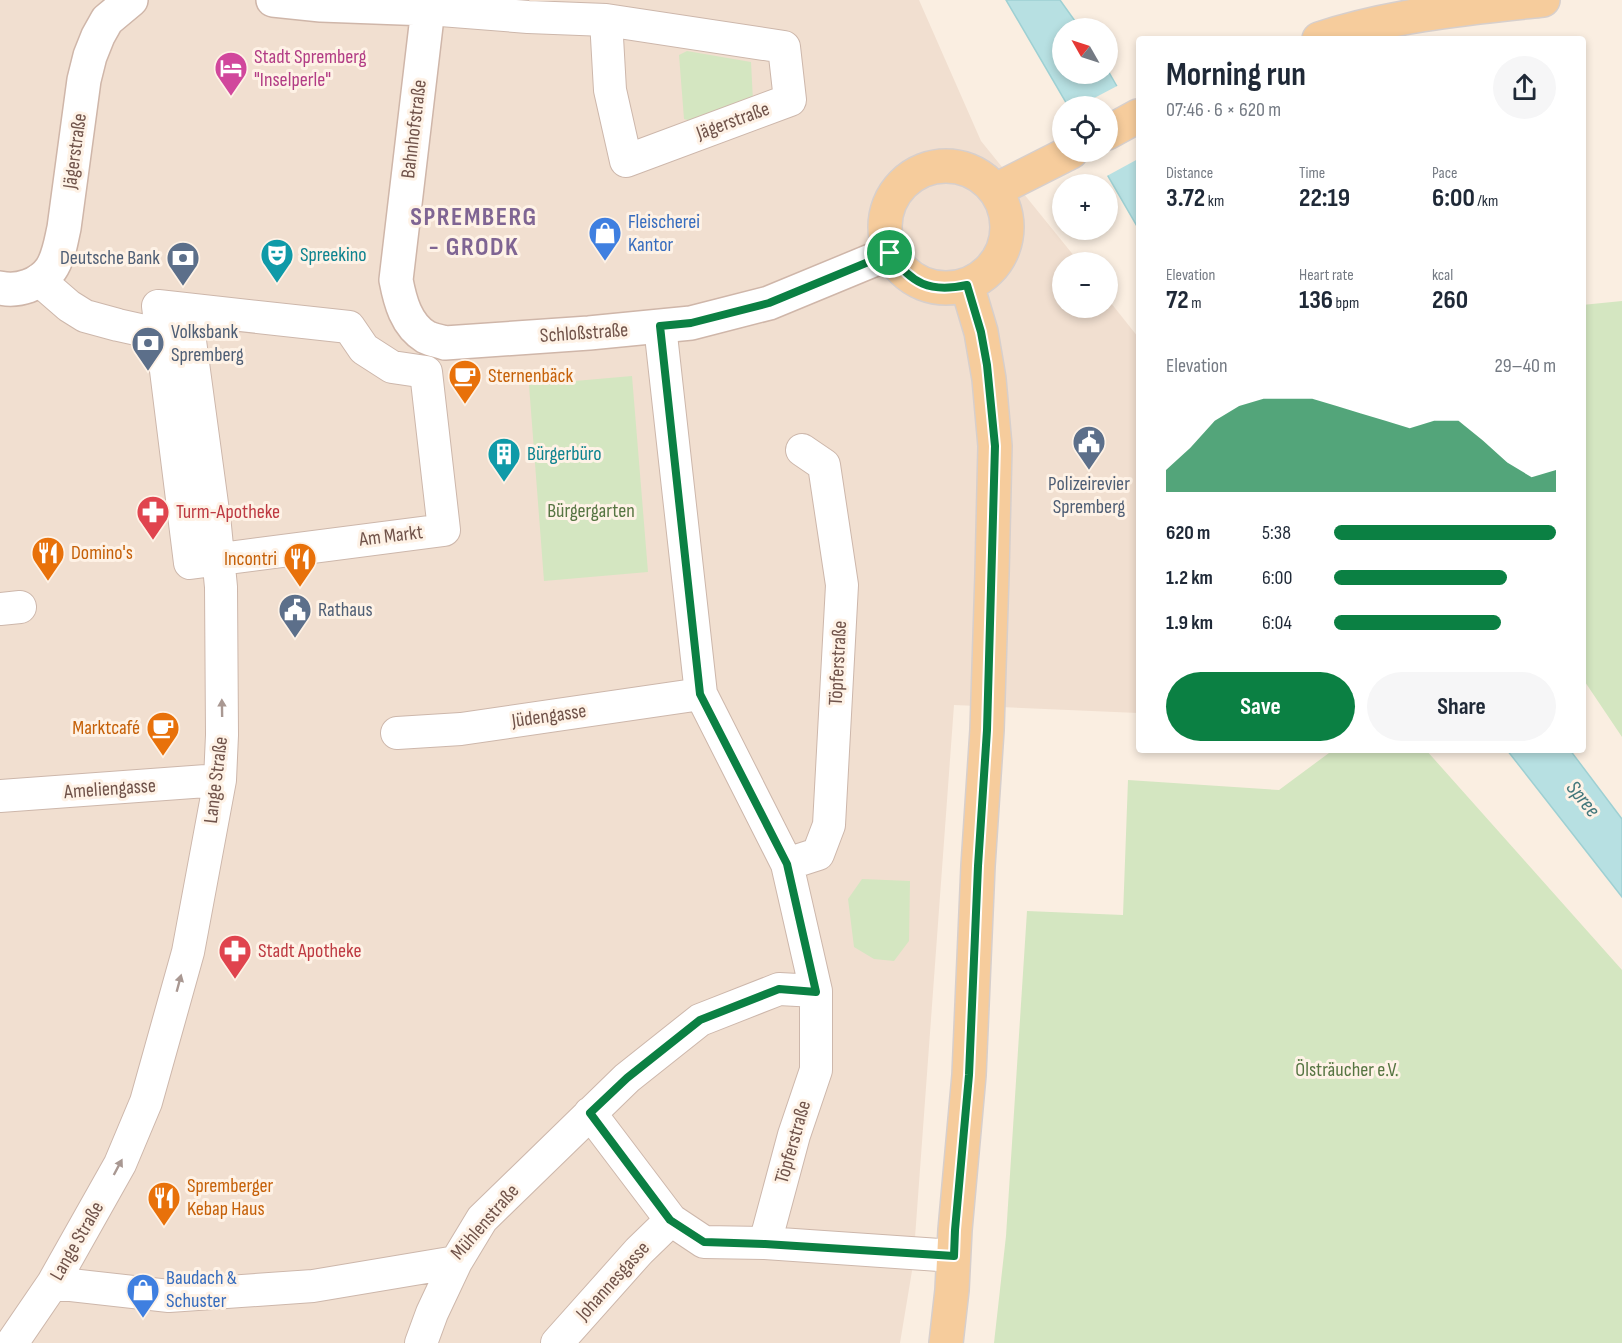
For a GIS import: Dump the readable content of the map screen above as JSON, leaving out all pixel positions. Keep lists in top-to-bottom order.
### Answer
{
  "streets": {
    "main road": ["Jägerstraße", "Bahnhofstraße", "Schloßstraße"],
    "street": [
      "Am Markt",
      "Töpferstraße",
      "Jüdengasse",
      "Lange Straße",
      "Ameliengasse",
      "Mühlenstraße",
      "Johannesgasse"
    ]
  },
  "crossings": [
    ["Jägerstraße", "Bahnhofstraße"],
    ["Jägerstraße", "Lange Straße"],
    ["Bahnhofstraße", "Schloßstraße"],
    ["Schloßstraße", "Töpferstraße"],
    ["Am Markt", "Lange Straße"],
    ["Töpferstraße", "Jüdengasse"],
    ["Töpferstraße", "Mühlenstraße"],
    ["Lange Straße", "Ameliengasse"],
    ["Lange Straße", "Mühlenstraße"]
  ],
  "one_way": ["Lange Straße"],
  "districts": ["SPREMBERG - GRODK"],
  "water": ["Spree"],
  "parks": ["Bürgergarten", "Ölsträucher e.V."],
  "places": {
    "hotel": ["Stadt Spremberg \"Inselperle\""],
    "shop": ["Fleischerei Kantor", "Baudach & Schuster"],
    "theatre": ["Spreekino"],
    "bank": ["Deutsche Bank", "Volksbank Spremberg"],
    "cafe": ["Sternenbäck", "Marktcafé"],
    "public building": ["Polizeirevier Spremberg", "Rathaus"],
    "building": ["Bürgerbüro"],
    "pharmacy": ["Turm-Apotheke", "Stadt Apotheke"],
    "restaurant": ["Domino's", "Incontri", "Spremberger Kebap Haus"]
  },
  "north": "top left",
  "page": {
    "map_buttons": ["+", "−"],
    "heading": ["Morning run", "07:46 · 6 × 620 m"],
    "stats": [
      ["Distance", "3.72 km"],
      ["Time", "22:19"],
      ["Pace", "6:00 /km"],
      ["Elevation", "72 m"],
      ["Heart rate", "136 bpm"],
      ["kcal", "260"]
    ],
    "chart": ["Elevation", "29–40 m"],
    "list": [
      {
        "name": "620 m",
        "note": "5:38"
      },
      {
        "name": "1.2 km",
        "note": "6:00"
      },
      {
        "name": "1.9 km",
        "note": "6:04"
      }
    ],
    "buttons": ["Save", "Share"]
  }
}
